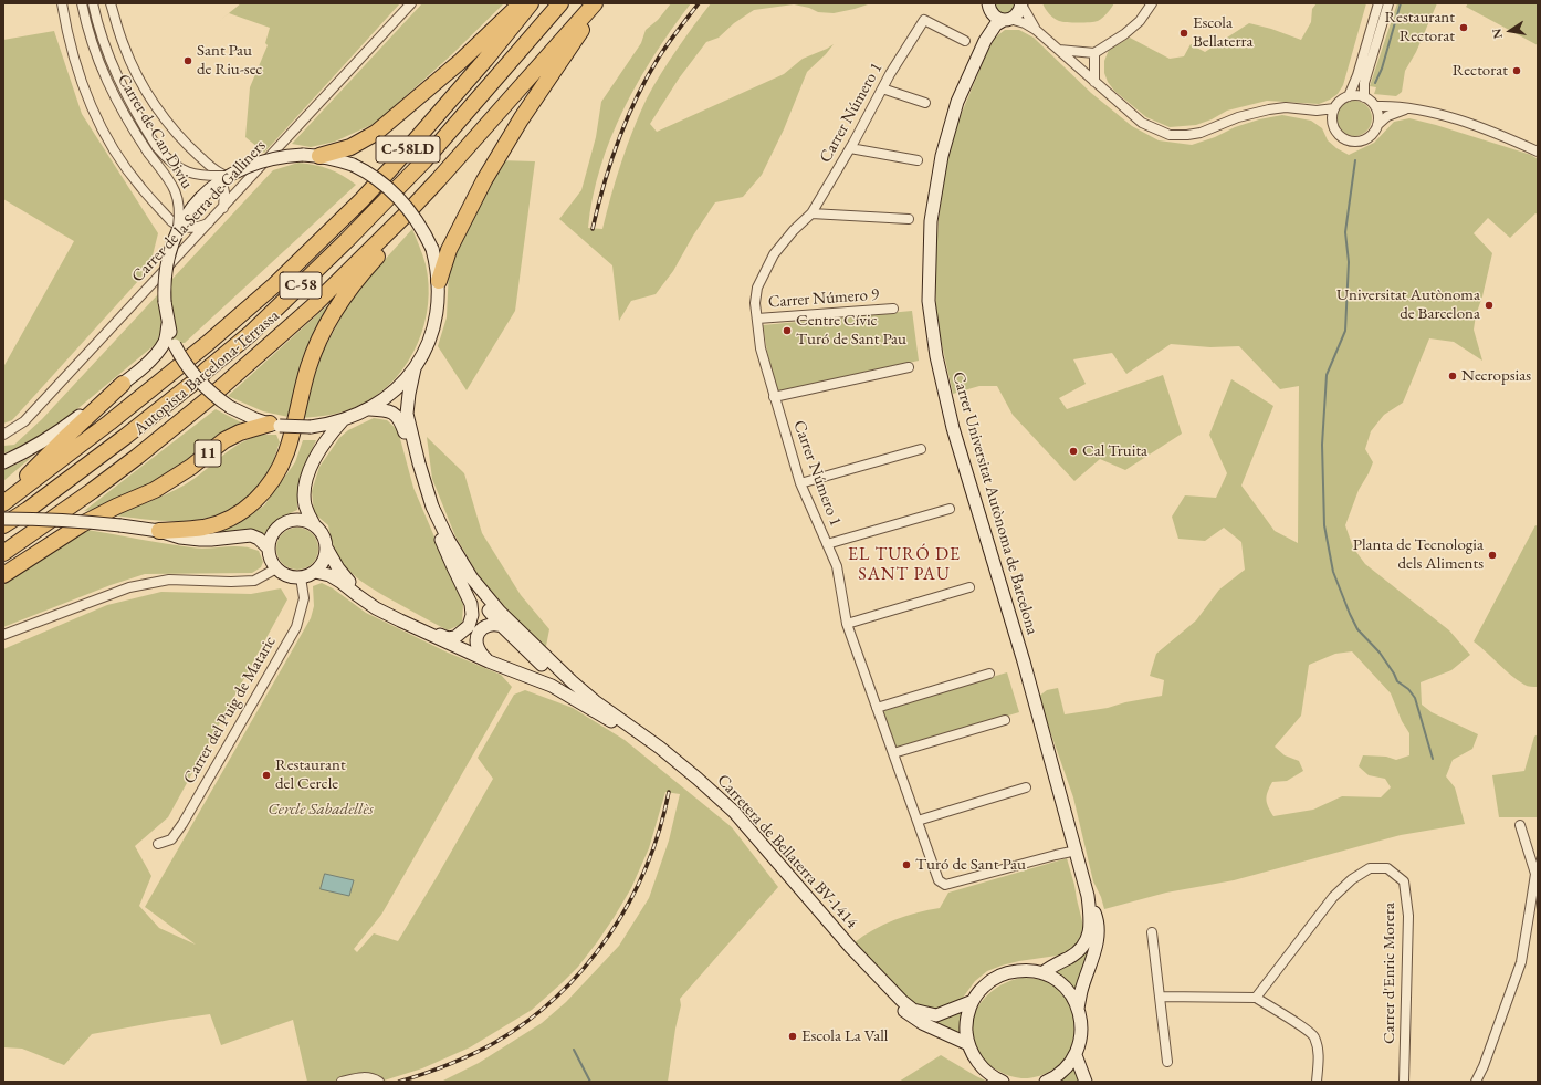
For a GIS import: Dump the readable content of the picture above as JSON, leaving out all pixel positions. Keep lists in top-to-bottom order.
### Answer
{
  "streets": {
    "highway": [
      "C-58LD",
      "C-58",
      "Autopista Barcelona-Terrassa",
      "11"
    ],
    "street": [
      "Carrer Número 1",
      "Carrer de Can Diviu",
      "Carrer de la Serra de Galliners",
      "Carrer Número 9",
      "Carrer Universitat Autònoma de Barcelona",
      "Carrer del Puig de Mataric",
      "Carretera de Bellaterra BV-1414",
      "Carrer d'Enric Morera"
    ]
  },
  "crossings": [
    ["Carrer Número 1", "Carrer Número 9"],
    ["Carrer Número 1", "Carrer Universitat Autònoma de Barcelona"],
    ["Carrer de Can Diviu", "Carrer de la Serra de Galliners"]
  ],
  "districts": ["EL TURÓ DE SANT PAU"],
  "parks": ["Cercle Sabadellès"],
  "places": [
    "Restaurant Rectorat",
    "Escola Bellaterra",
    "Sant Pau de Riu-sec",
    "Rectorat",
    "Universitat Autònoma de Barcelona",
    "Centre Cívic Turó de Sant Pau",
    "Necropsias",
    "Cal Truita",
    "Planta de Tecnologia dels Aliments",
    "Restaurant del Cercle",
    "Turó de Sant Pau",
    "Escola La Vall"
  ],
  "north": "left"
}
